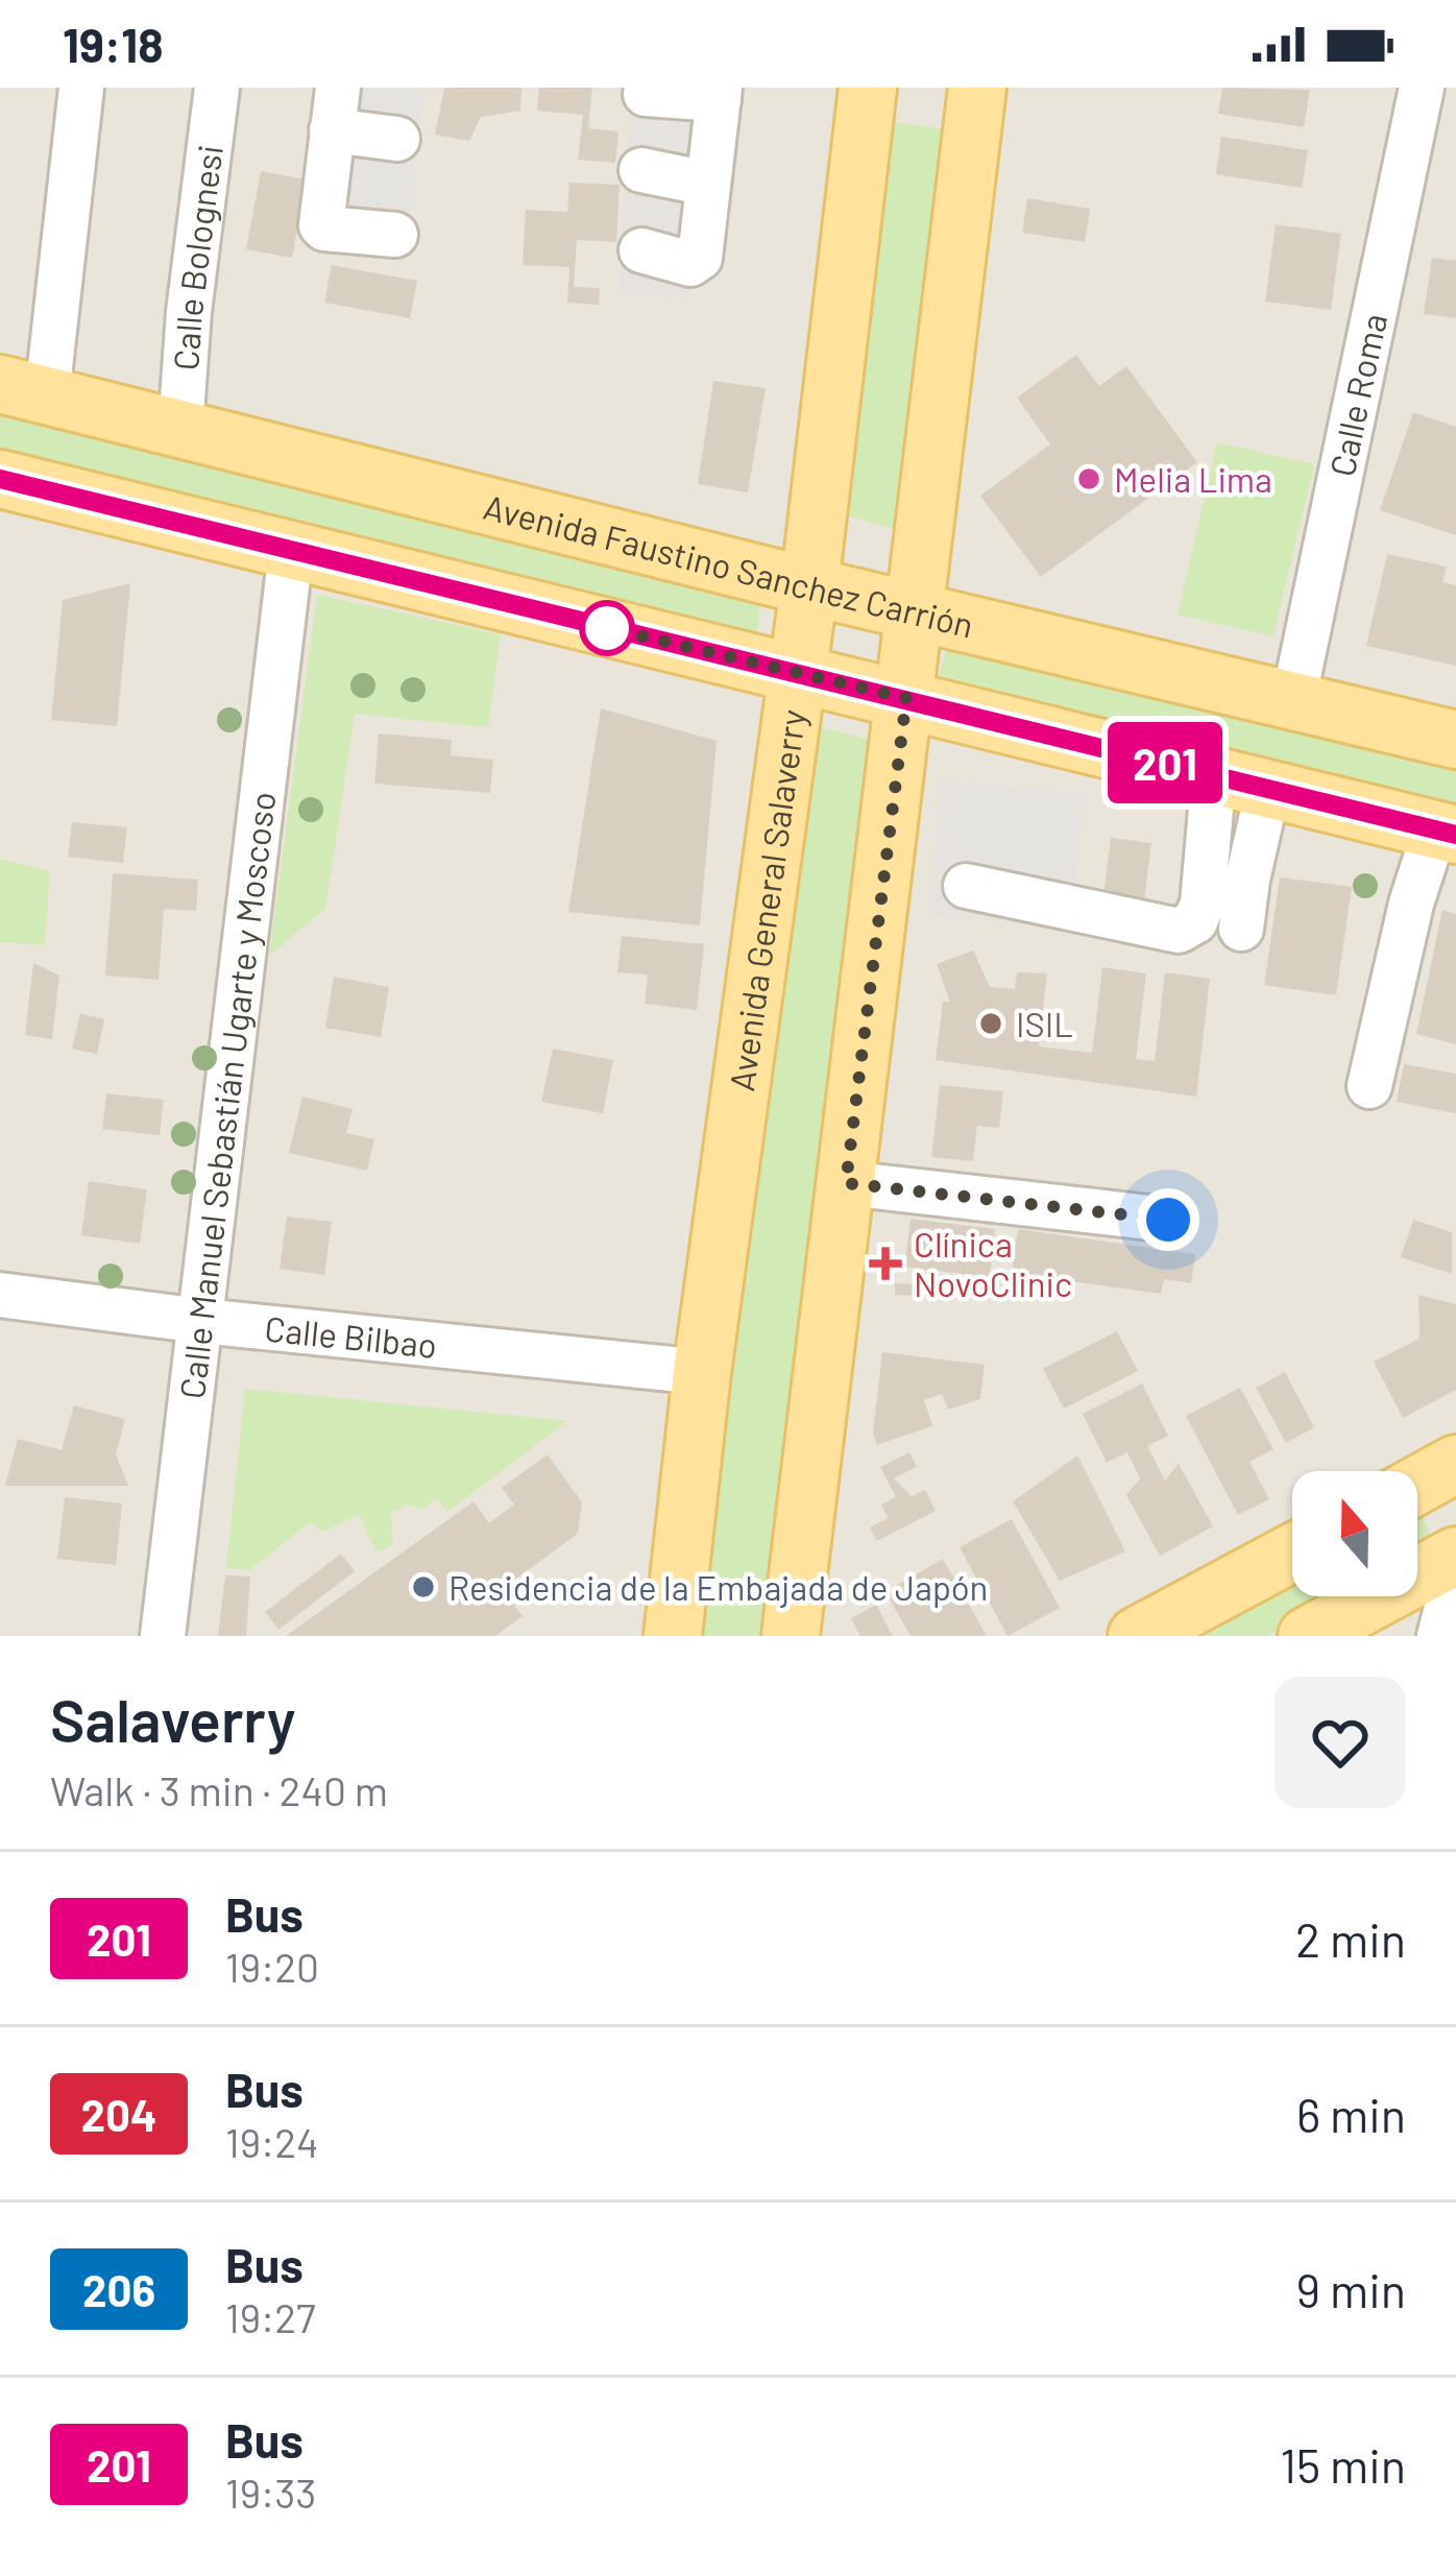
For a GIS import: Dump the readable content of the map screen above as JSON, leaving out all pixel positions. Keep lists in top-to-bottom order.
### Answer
{
  "streets": {
    "main road": ["Avenida Faustino Sanchez Carrión", "Avenida General Salaverry"],
    "street": [
      "Calle Bolognesi",
      "Calle Roma",
      "Calle Manuel Sebastián Ugarte y Moscoso",
      "Calle Bilbao"
    ]
  },
  "crossings": [
    ["Calle Bolognesi", "Avenida Faustino Sanchez Carrión"],
    ["Calle Roma", "Avenida Faustino Sanchez Carrión"],
    ["Avenida Faustino Sanchez Carrión", "Avenida General Salaverry"],
    ["Avenida General Salaverry", "Calle Bilbao"],
    ["Calle Manuel Sebastián Ugarte y Moscoso", "Calle Bilbao"]
  ],
  "places": {
    "other": ["Melia Lima", "ISIL", "Residencia de la Embajada de Japón"],
    "health": ["Clínica NovoClinic"]
  },
  "lines": ["bus line 201"],
  "north": "top",
  "page": {
    "status": "19:18",
    "on_map": "201",
    "heading": ["Salaverry", "Walk · 3 min · 240 m"],
    "list": [
      {
        "mark": "201",
        "name": "Bus",
        "note": "19:20",
        "value": "2 min"
      },
      {
        "mark": "204",
        "name": "Bus",
        "note": "19:24",
        "value": "6 min"
      },
      {
        "mark": "206",
        "name": "Bus",
        "note": "19:27",
        "value": "9 min"
      },
      {
        "mark": "201",
        "name": "Bus",
        "note": "19:33",
        "value": "15 min"
      }
    ]
  }
}
